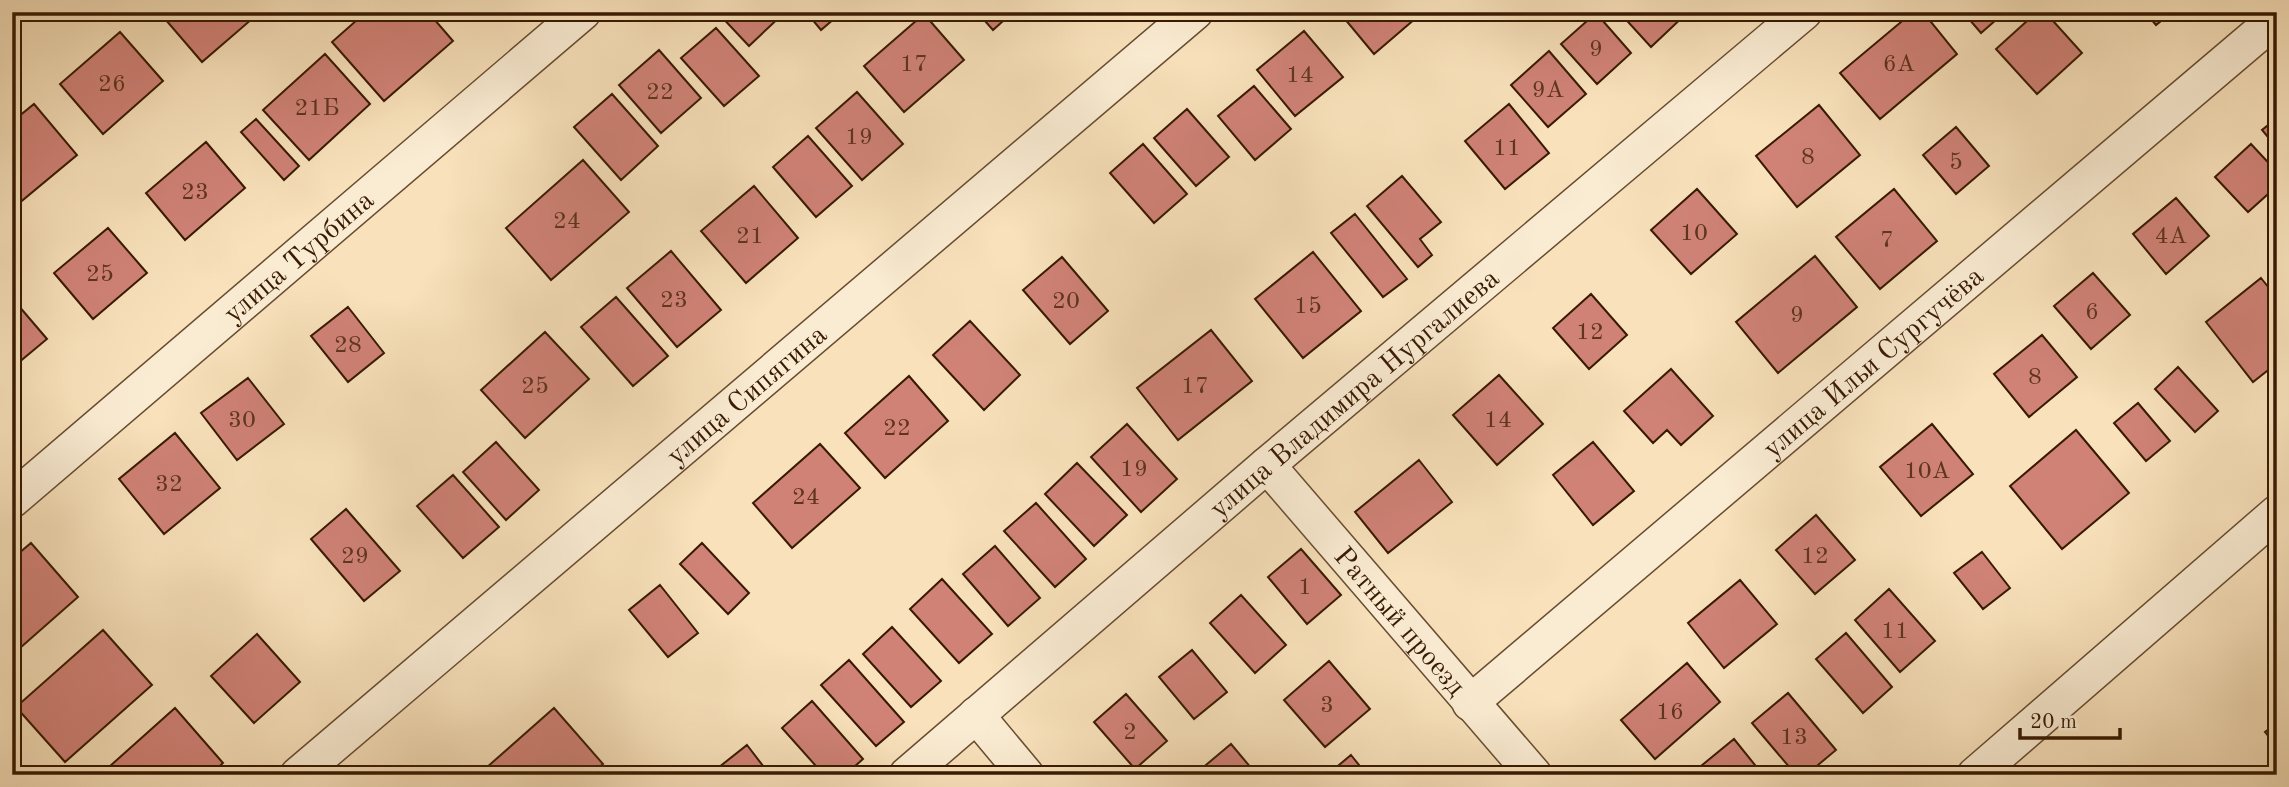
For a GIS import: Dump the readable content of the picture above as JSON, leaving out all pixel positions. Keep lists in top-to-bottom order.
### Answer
{
  "streets": {
    "street": [
      "улица Турбина",
      "улица Ильи Сургучёва",
      "улица Владимира Нургалиева",
      "улица Сипягина",
      "Ратный проезд"
    ]
  },
  "crossings": [
    ["улица Ильи Сургучёва", "Ратный проезд"],
    ["улица Владимира Нургалиева", "Ратный проезд"]
  ],
  "house_numbers": [
    "9",
    "17",
    "6А",
    "14",
    "26",
    "9А",
    "22",
    "21Б",
    "19",
    "11",
    "8",
    "5",
    "23",
    "24",
    "10",
    "21",
    "4А",
    "7",
    "25",
    "23",
    "20",
    "15",
    "6",
    "9",
    "12",
    "28",
    "8",
    "25",
    "17",
    "30",
    "14",
    "22",
    "19",
    "10А",
    "32",
    "24",
    "29",
    "12",
    "1",
    "11",
    "3",
    "16",
    "2",
    "13"
  ],
  "scale_bar": "20 m"
}
